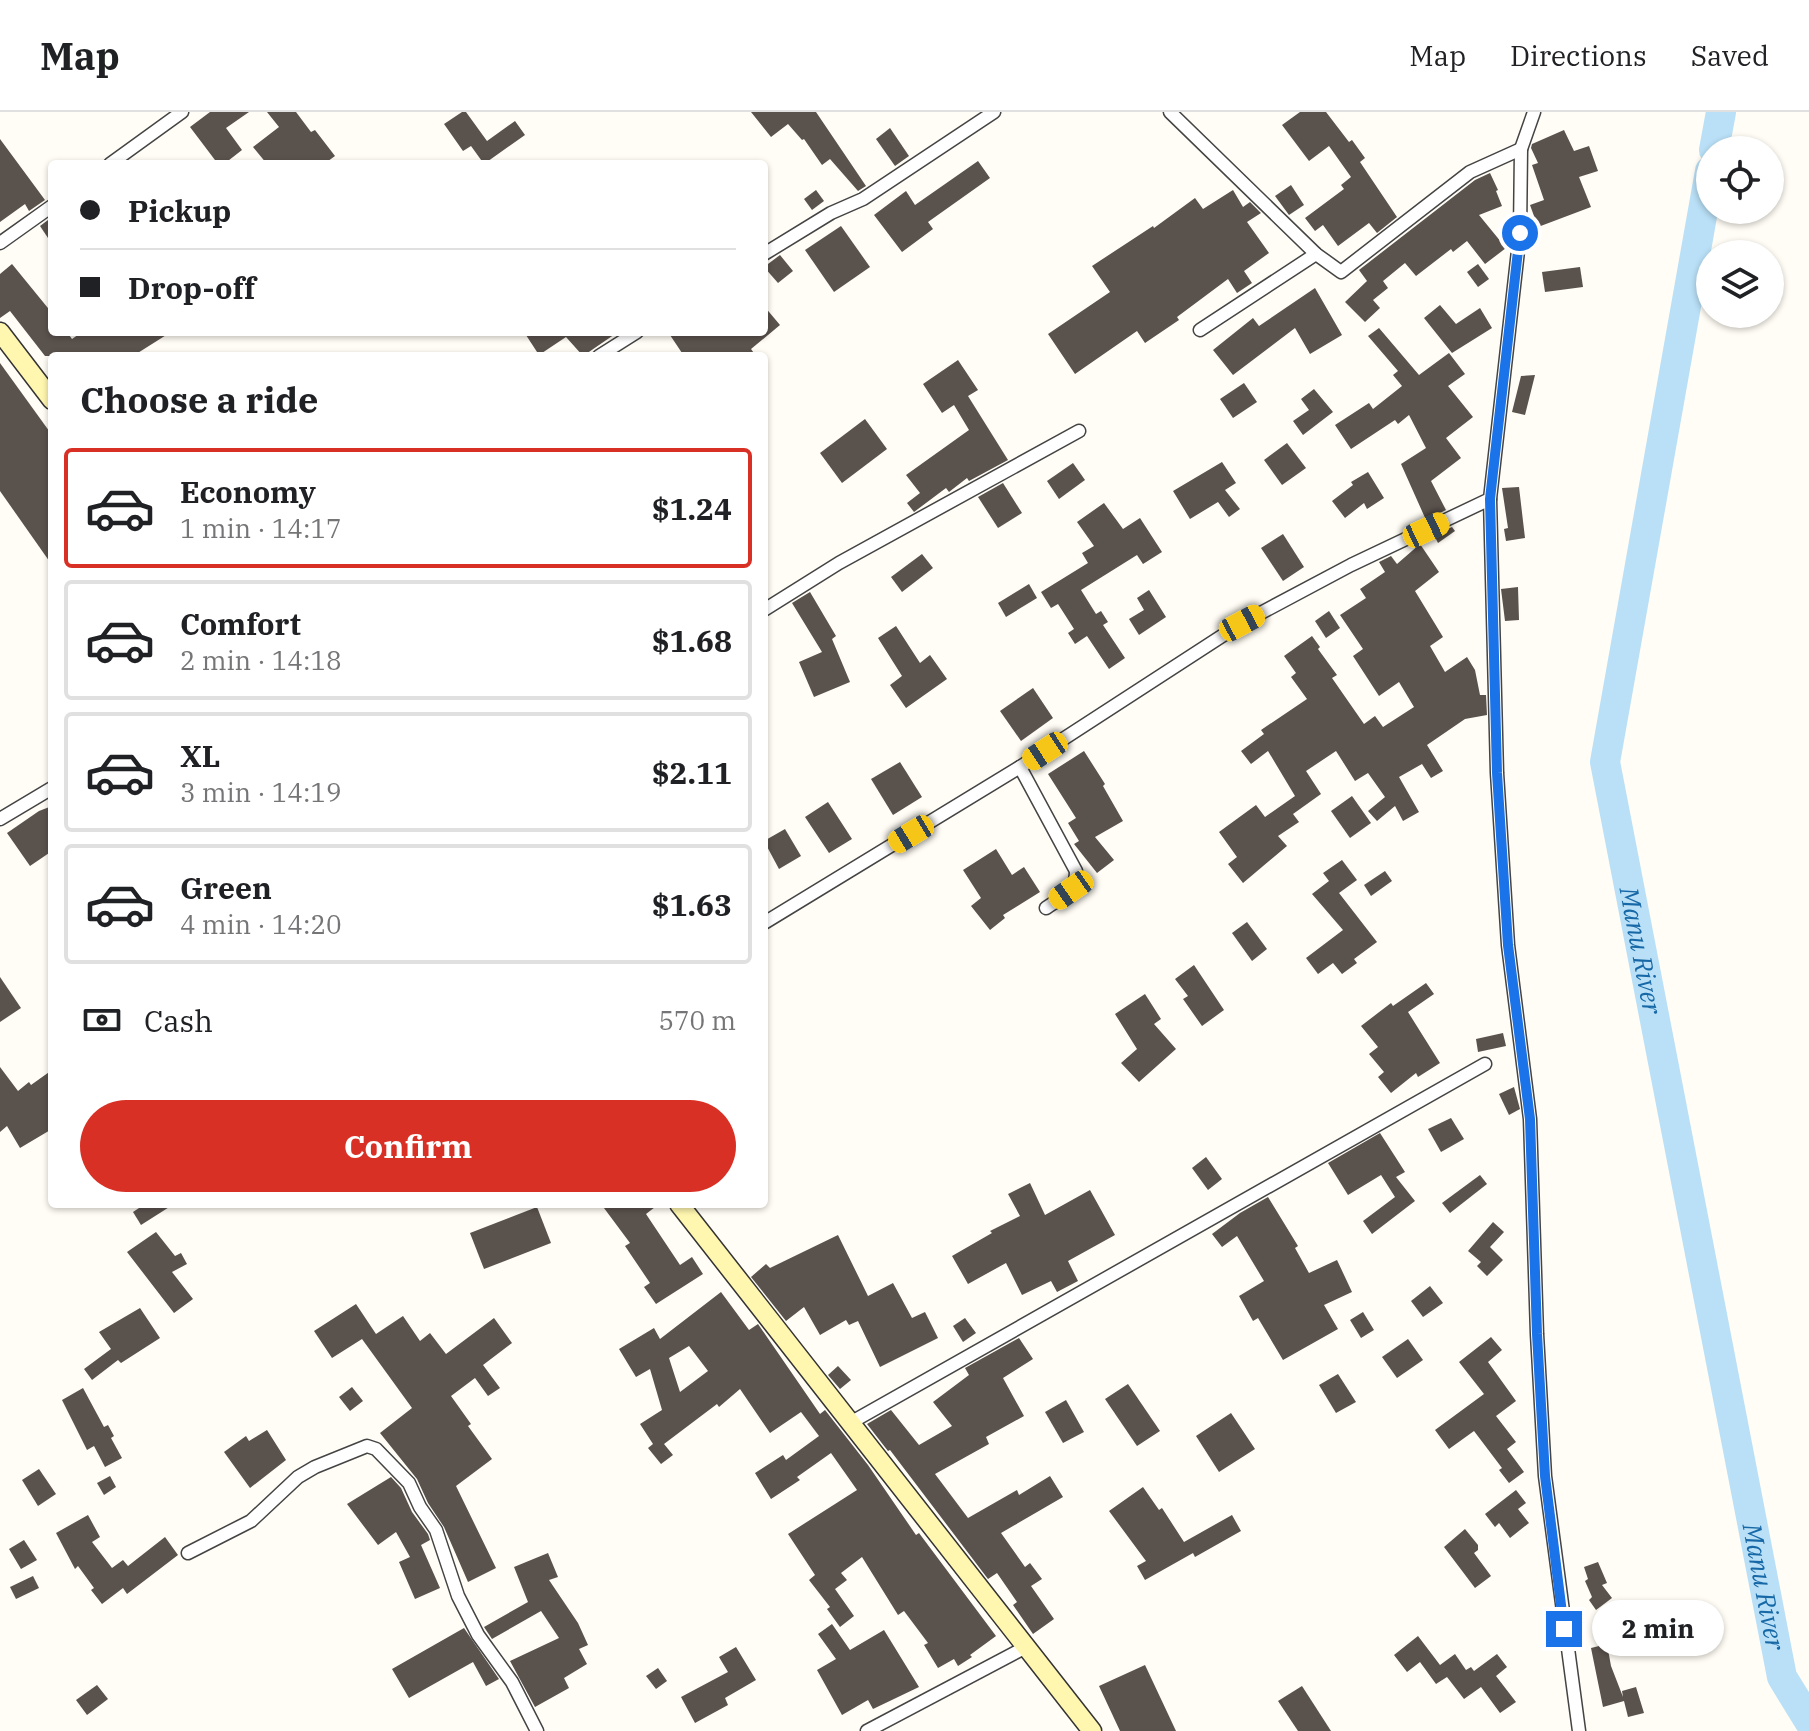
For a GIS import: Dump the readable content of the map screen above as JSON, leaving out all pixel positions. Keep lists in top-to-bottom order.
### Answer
{
  "water": ["Manu River"],
  "page": {
    "header": "Map",
    "nav": ["Map", "Directions", "Saved"],
    "banner": ["Pickup", "Drop-off"],
    "heading": "Choose a ride",
    "list": [
      {
        "name": "Economy",
        "note": "1 min · 14:17",
        "value": "$1.24"
      },
      {
        "name": "Comfort",
        "note": "2 min · 14:18",
        "value": "$1.68"
      },
      {
        "name": "XL",
        "note": "3 min · 14:19",
        "value": "$2.11"
      },
      {
        "name": "Green",
        "note": "4 min · 14:20",
        "value": "$1.63"
      }
    ],
    "pay": ["Cash", "570 m"],
    "buttons": "Confirm",
    "bubble": "2 min"
  }
}
